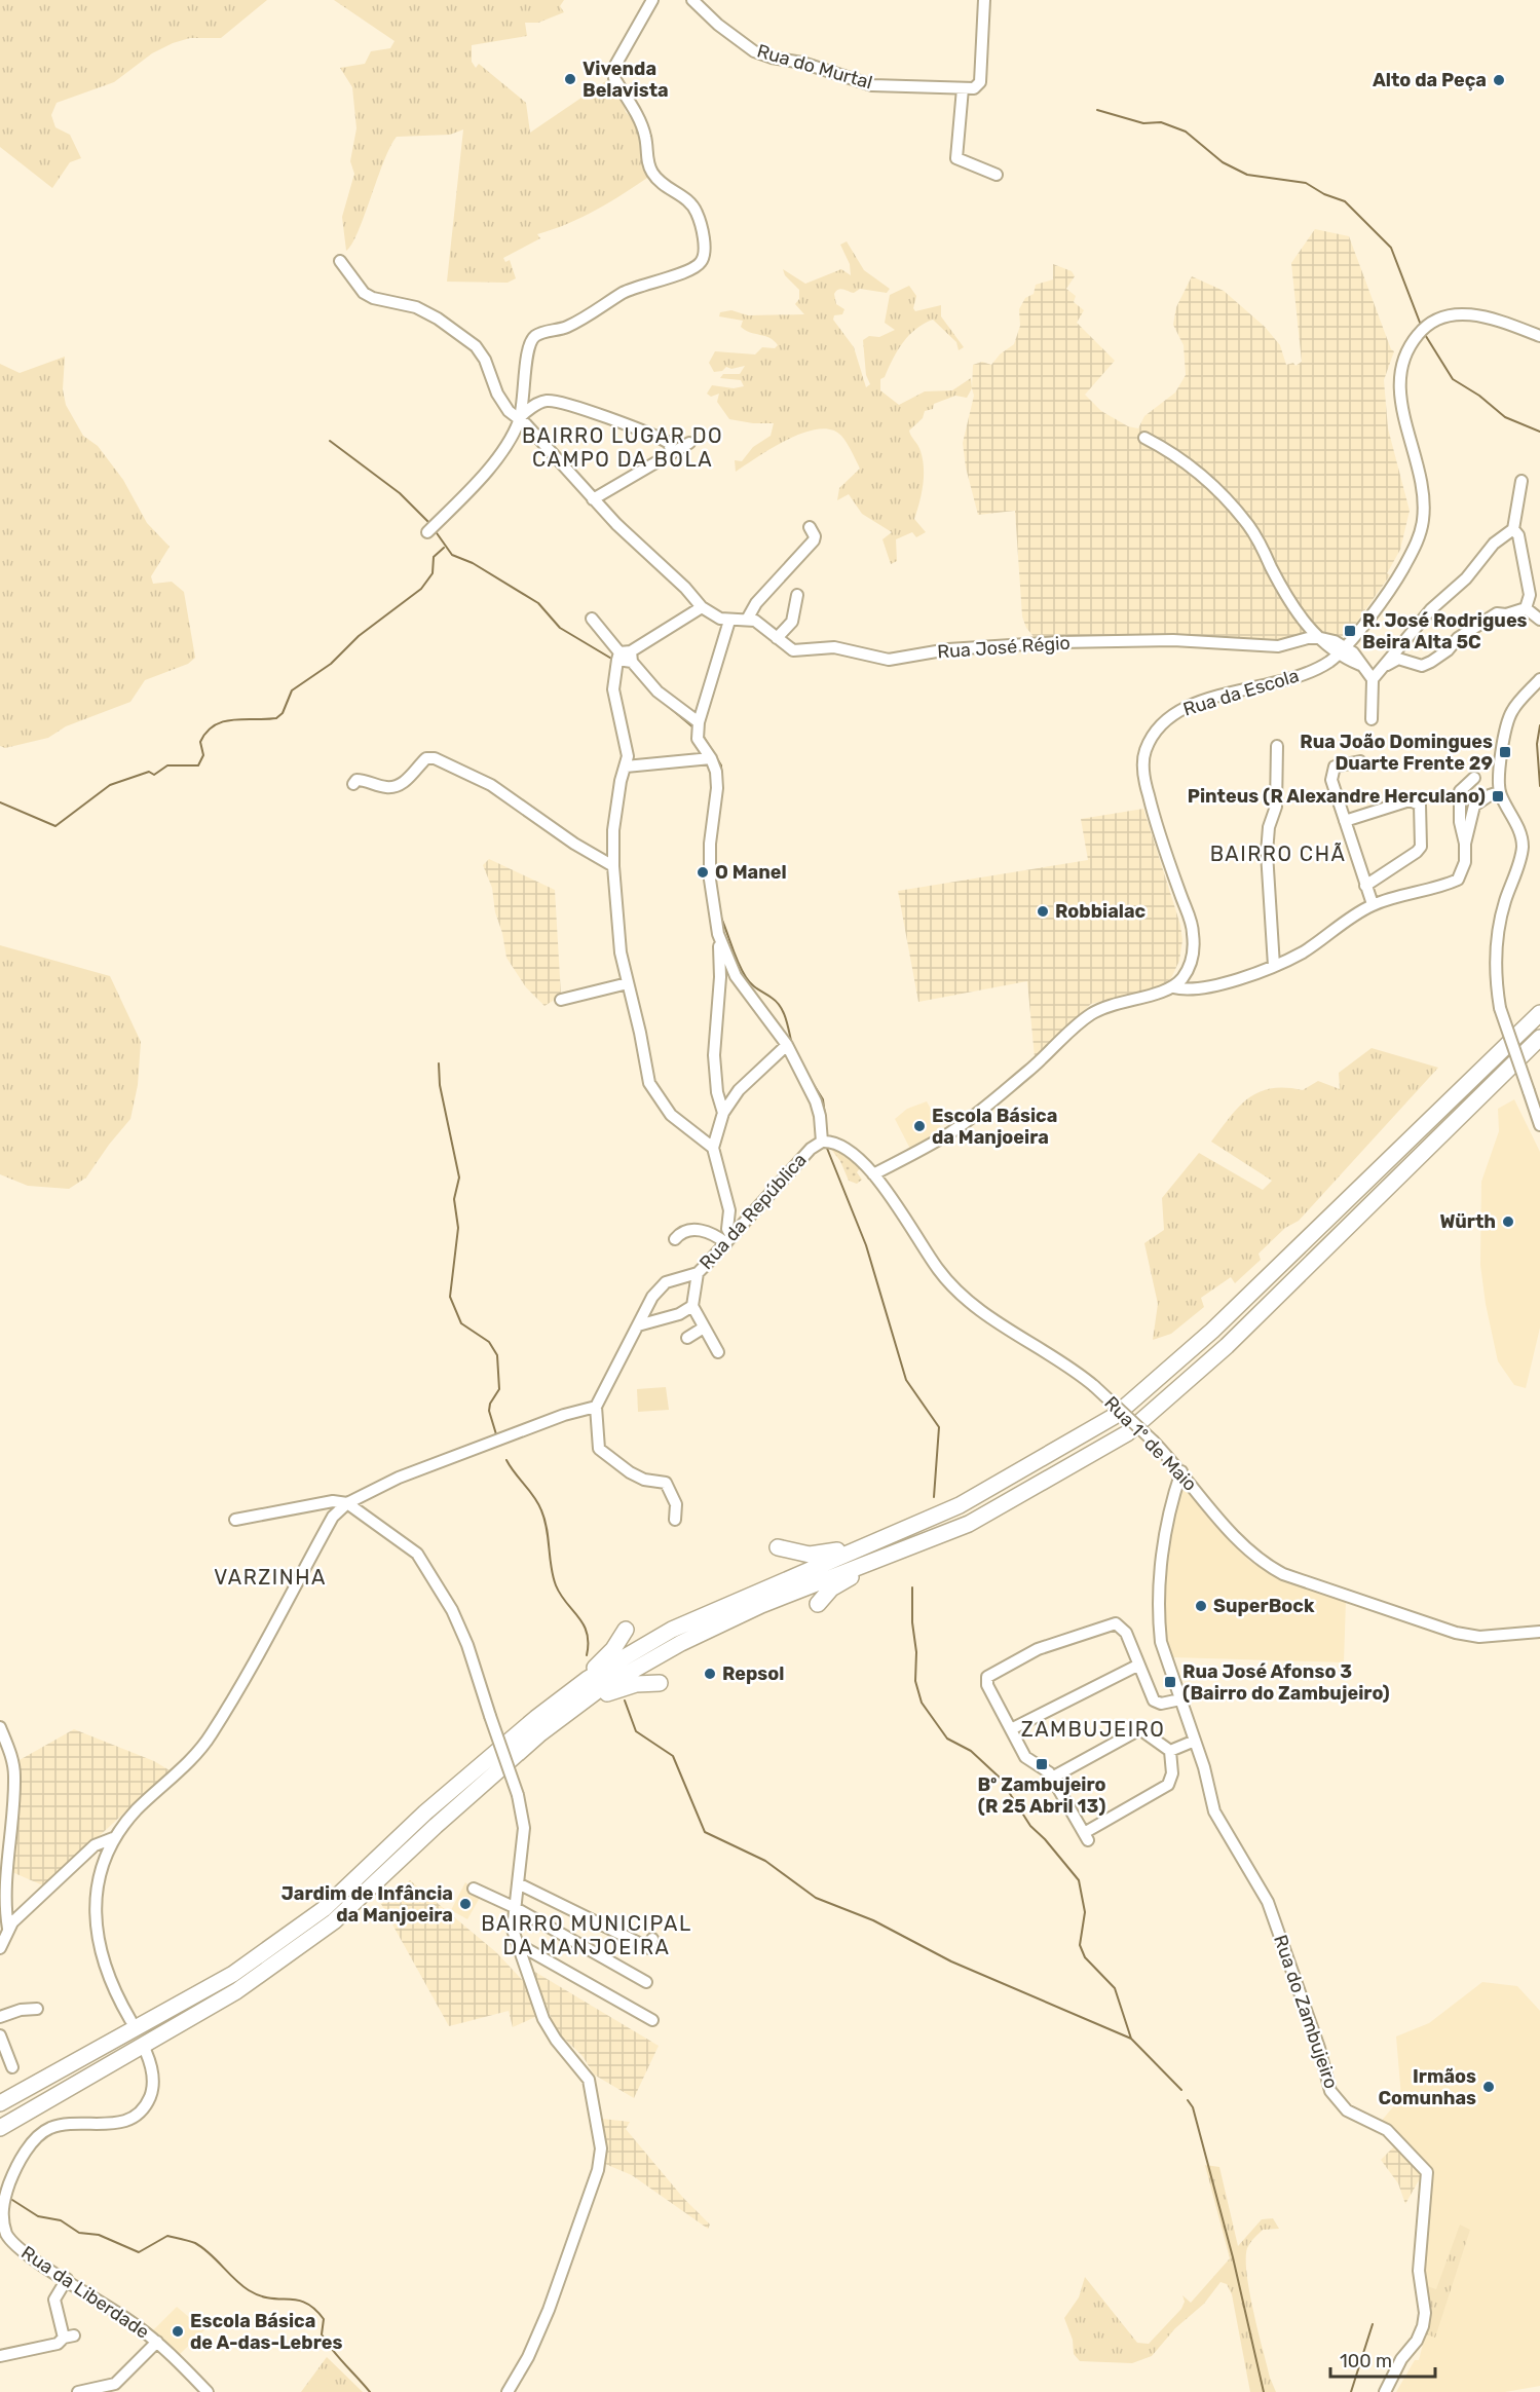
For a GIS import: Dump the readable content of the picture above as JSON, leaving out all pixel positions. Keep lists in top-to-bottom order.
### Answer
{
  "streets": {
    "street": [
      "Rua do Murtal",
      "Rua José Régio",
      "Rua da Escola",
      "Rua da República",
      "Rua 1º de Maio",
      "Rua do Zambujeiro",
      "Rua da Liberdade"
    ]
  },
  "crossings": [
    ["Rua da República", "Rua 1º de Maio"],
    ["Rua 1º de Maio", "Rua do Zambujeiro"]
  ],
  "districts": [
    "BAIRRO LUGAR DO CAMPO DA BOLA",
    "BAIRRO CHÃ",
    "VARZINHA",
    "ZAMBUJEIRO",
    "BAIRRO MUNICIPAL DA MANJOEIRA"
  ],
  "places": {
    "other": [
      "Vivenda Belavista",
      "Alto da Peça",
      "O Manel",
      "Robbialac",
      "Escola Básica da Manjoeira",
      "Würth",
      "SuperBock",
      "Repsol",
      "Jardim de Infância da Manjoeira",
      "Irmãos Comunhas",
      "Escola Básica de A-das-Lebres"
    ],
    "transit": [
      "R. José Rodrigues Beira Alta 5C",
      "Rua João Domingues Duarte Frente 29",
      "Pinteus (R Alexandre Herculano)",
      "Rua José Afonso 3 (Bairro do Zambujeiro)",
      "Bº Zambujeiro (R 25 Abril 13)"
    ]
  },
  "scale_bar": "100 m"
}
